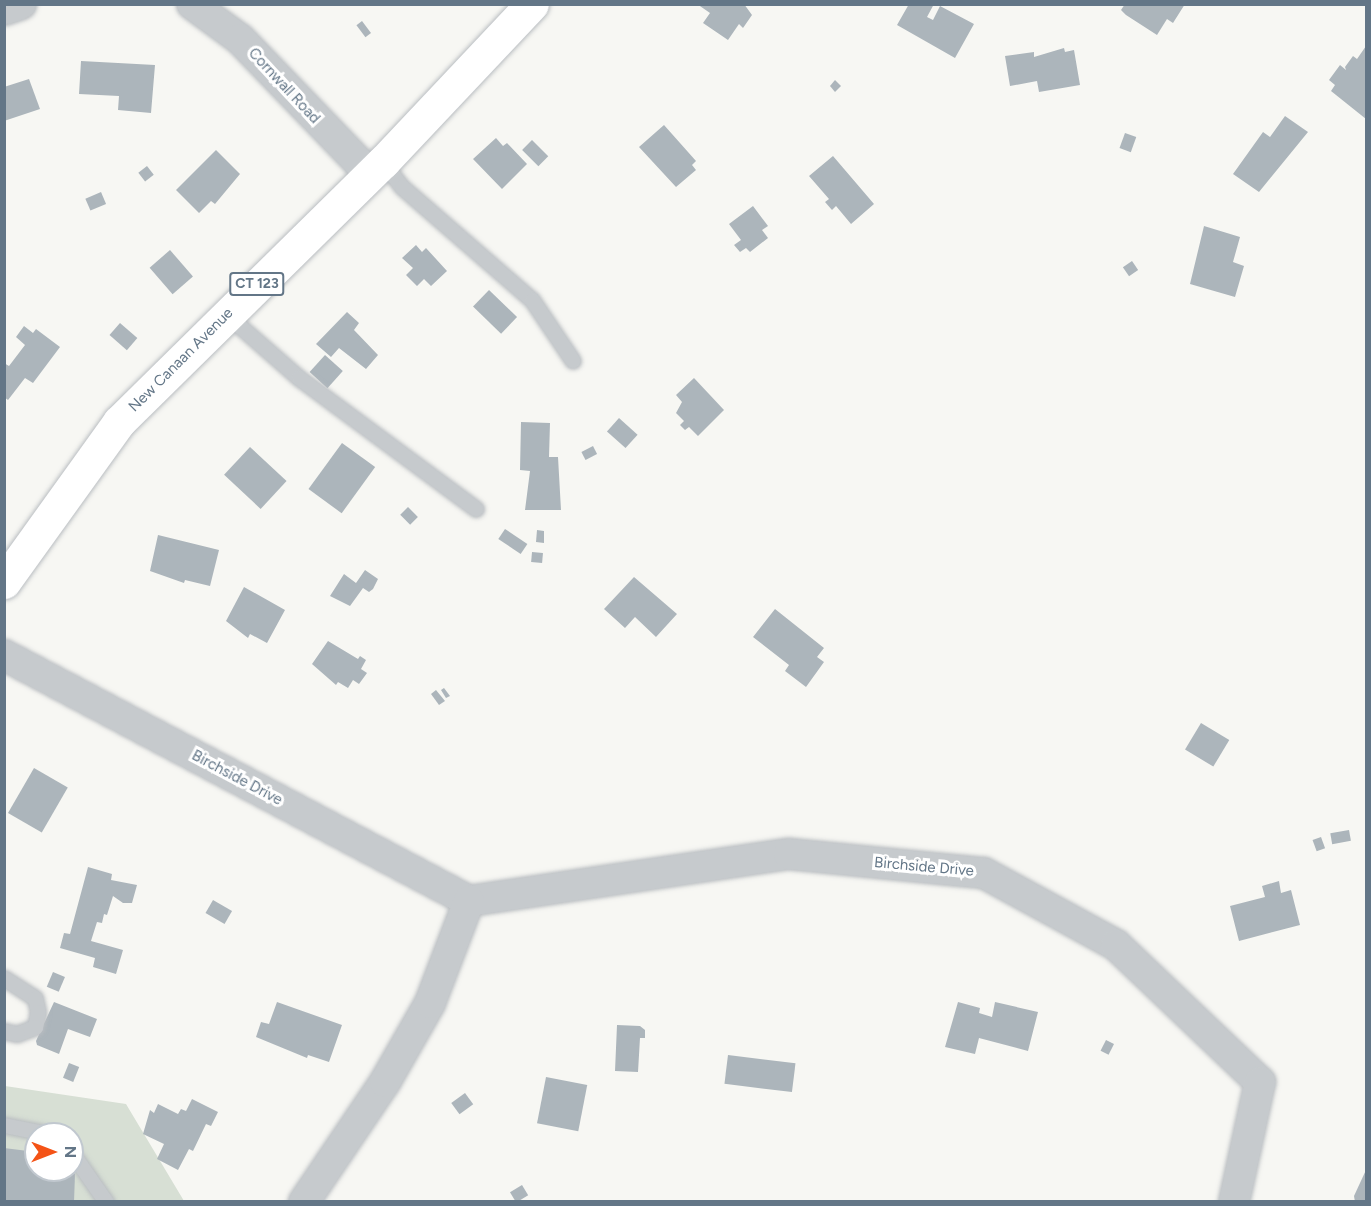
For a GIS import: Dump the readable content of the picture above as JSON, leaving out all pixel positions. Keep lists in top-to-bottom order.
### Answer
{
  "streets": {
    "main road": ["CT 123", "New Canaan Avenue"],
    "street": ["Cornwall Road", "Birchside Drive"]
  },
  "crossings": [
    ["Cornwall Road", "New Canaan Avenue"]
  ],
  "north": "right"
}
